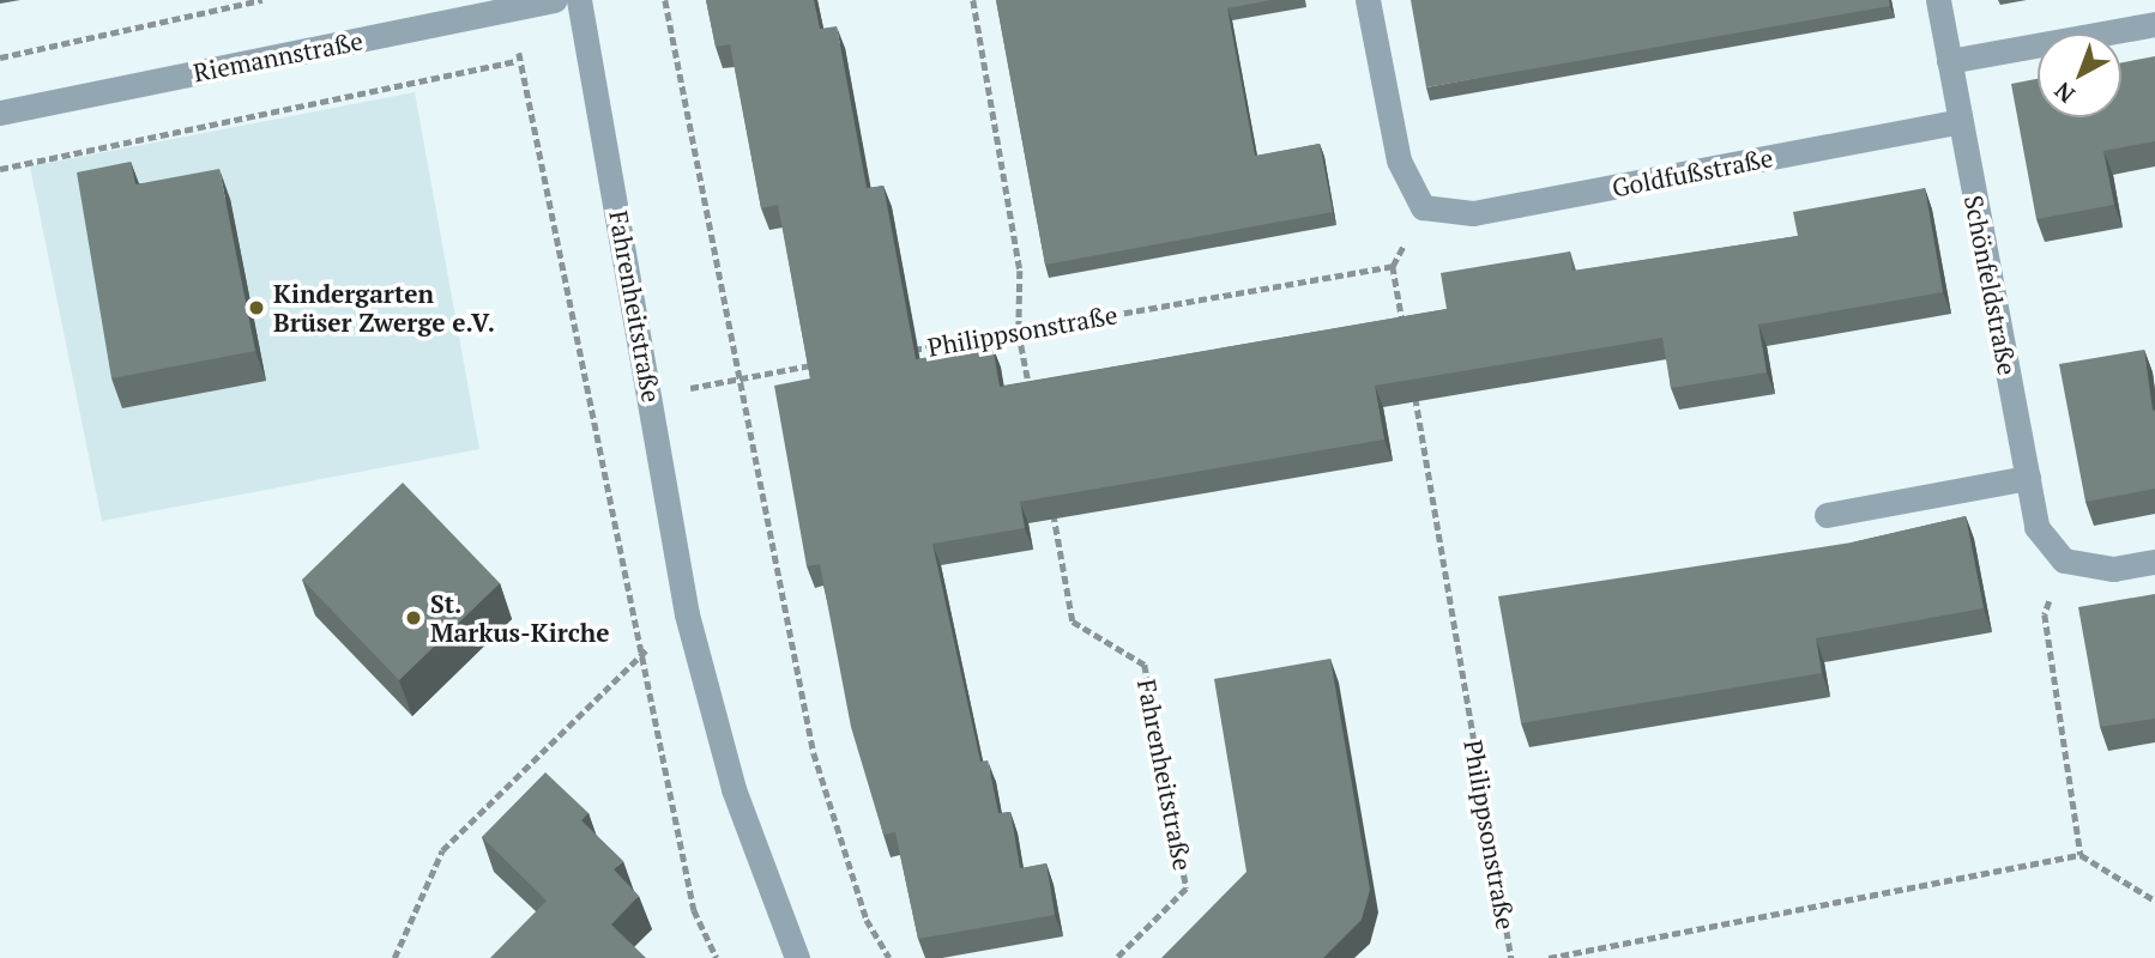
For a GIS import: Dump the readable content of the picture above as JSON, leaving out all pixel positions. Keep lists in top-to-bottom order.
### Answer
{
  "streets": {
    "street": [
      "Riemannstraße",
      "Goldfußstraße",
      "Schönfeldstraße",
      "Fahrenheitstraße"
    ],
    "path": ["Philippsonstraße"]
  },
  "crossings": [
    ["Goldfußstraße", "Schönfeldstraße"]
  ],
  "places": ["Kindergarten Brüser Zwerge e.V.", "St. Markus-Kirche"],
  "north": "bottom left"
}
